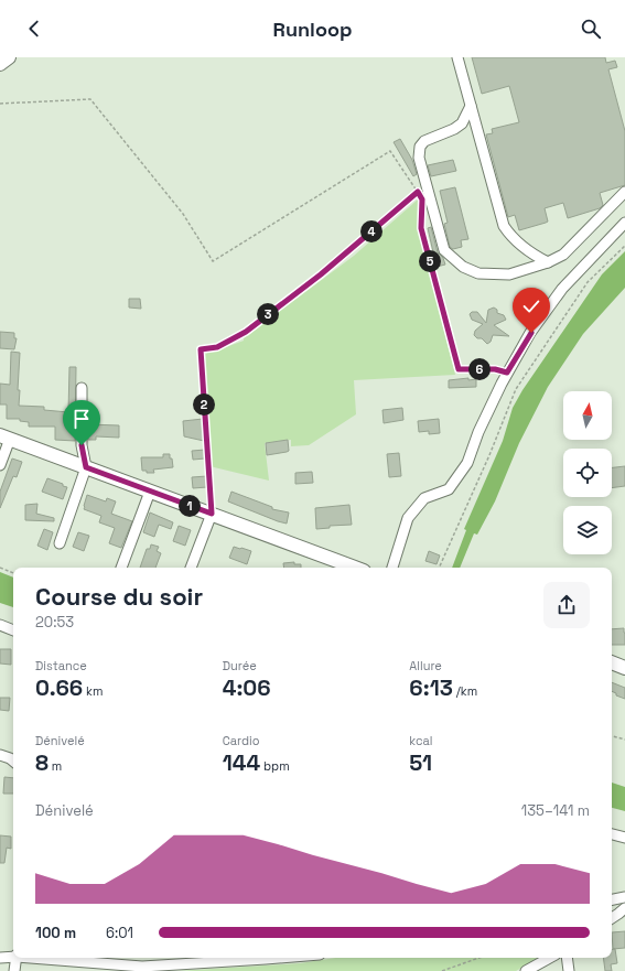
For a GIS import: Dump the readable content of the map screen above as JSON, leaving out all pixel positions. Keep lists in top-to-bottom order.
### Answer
{
  "north": "top",
  "page": {
    "header": "Runloop",
    "pins": [
      "4",
      "5",
      "3",
      "6",
      "2",
      "1"
    ],
    "heading": ["Course du soir", "20:53"],
    "stats": [
      ["Distance", "0.66 km"],
      ["Durée", "4:06"],
      ["Allure", "6:13 /km"],
      ["Dénivelé", "8 m"],
      ["Cardio", "144 bpm"],
      ["kcal", "51"]
    ],
    "chart": ["Dénivelé", "135–141 m"],
    "list": [
      {
        "name": "100 m",
        "note": "6:01"
      }
    ]
  }
}
